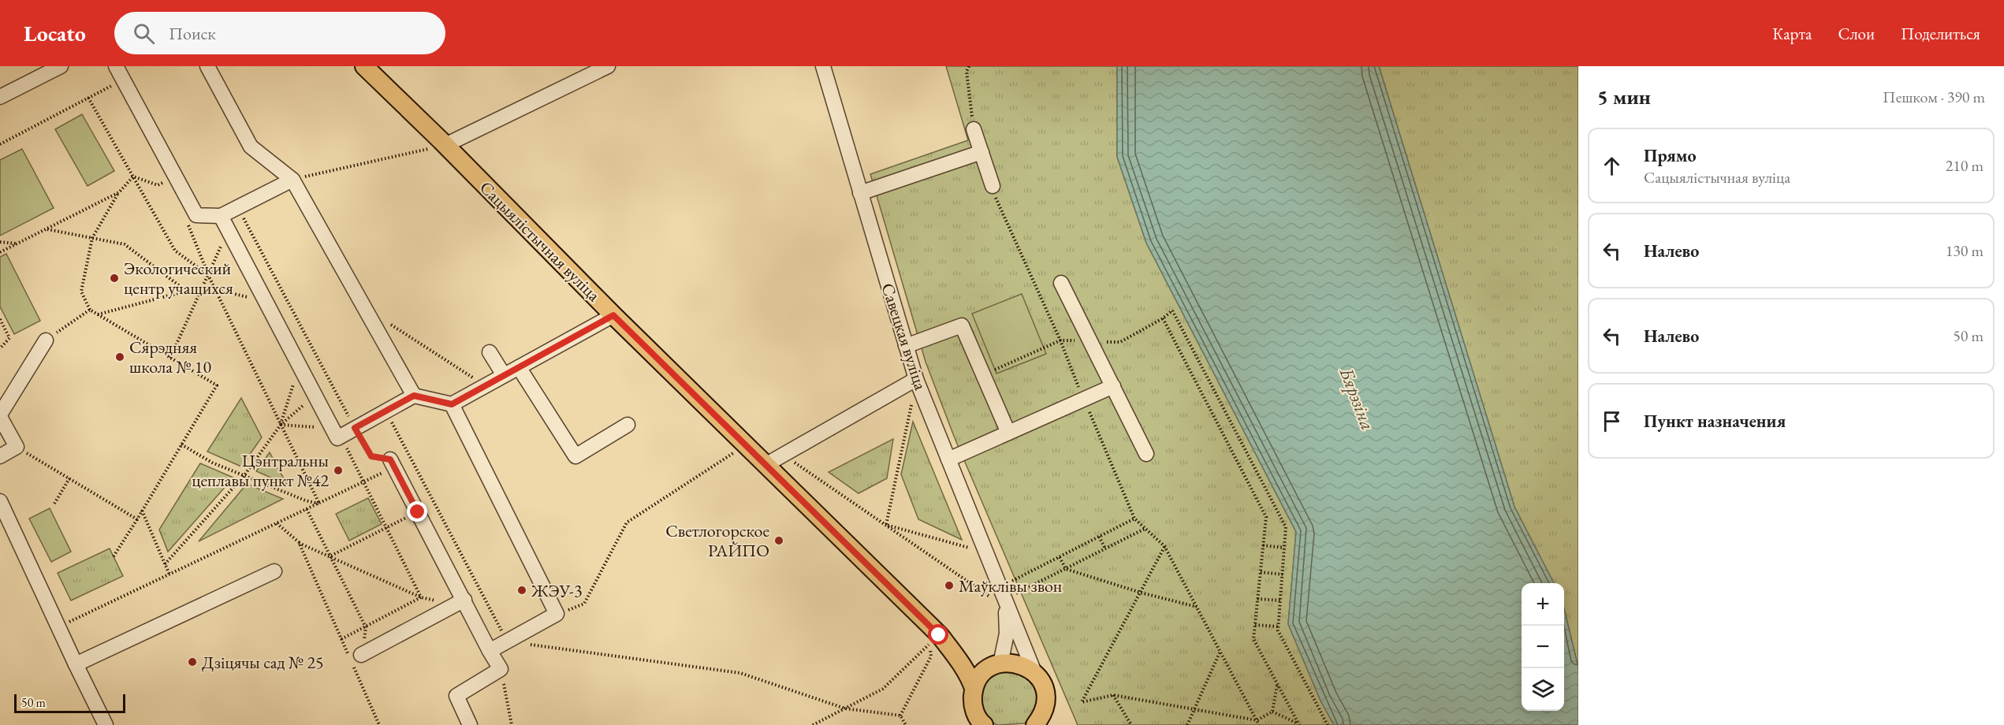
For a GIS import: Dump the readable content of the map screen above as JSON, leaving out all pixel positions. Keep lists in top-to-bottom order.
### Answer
{
  "streets": {
    "main road": ["Сацыялістычная вуліца"],
    "street": ["Савецкая вуліца"]
  },
  "crossings": [
    ["Сацыялістычная вуліца", "Савецкая вуліца"]
  ],
  "water": ["Бярэзіна"],
  "places": [
    "Экологический центр учащихся",
    "Сярэдняя школа № 10",
    "Цэнтральны цеплавы пункт №42",
    "Светлогорское РАЙПО",
    "Маўклівы звон",
    "ЖЭУ-3",
    "Дзіцячы сад № 25"
  ],
  "scale_bar": "50 m",
  "page": {
    "header": "Locato",
    "search": "Поиск",
    "nav": ["Карта", "Слои", "Поделиться"],
    "heading": ["5 мин", "Пешком · 390 m"],
    "list": [
      ["Прямо", "Сацыялістычная вуліца", "210 m"],
      ["Налево", "130 m"],
      ["Налево", "50 m"],
      "Пункт назначения"
    ],
    "map_buttons": ["+", "−"],
    "scale": "50 m"
  }
}
